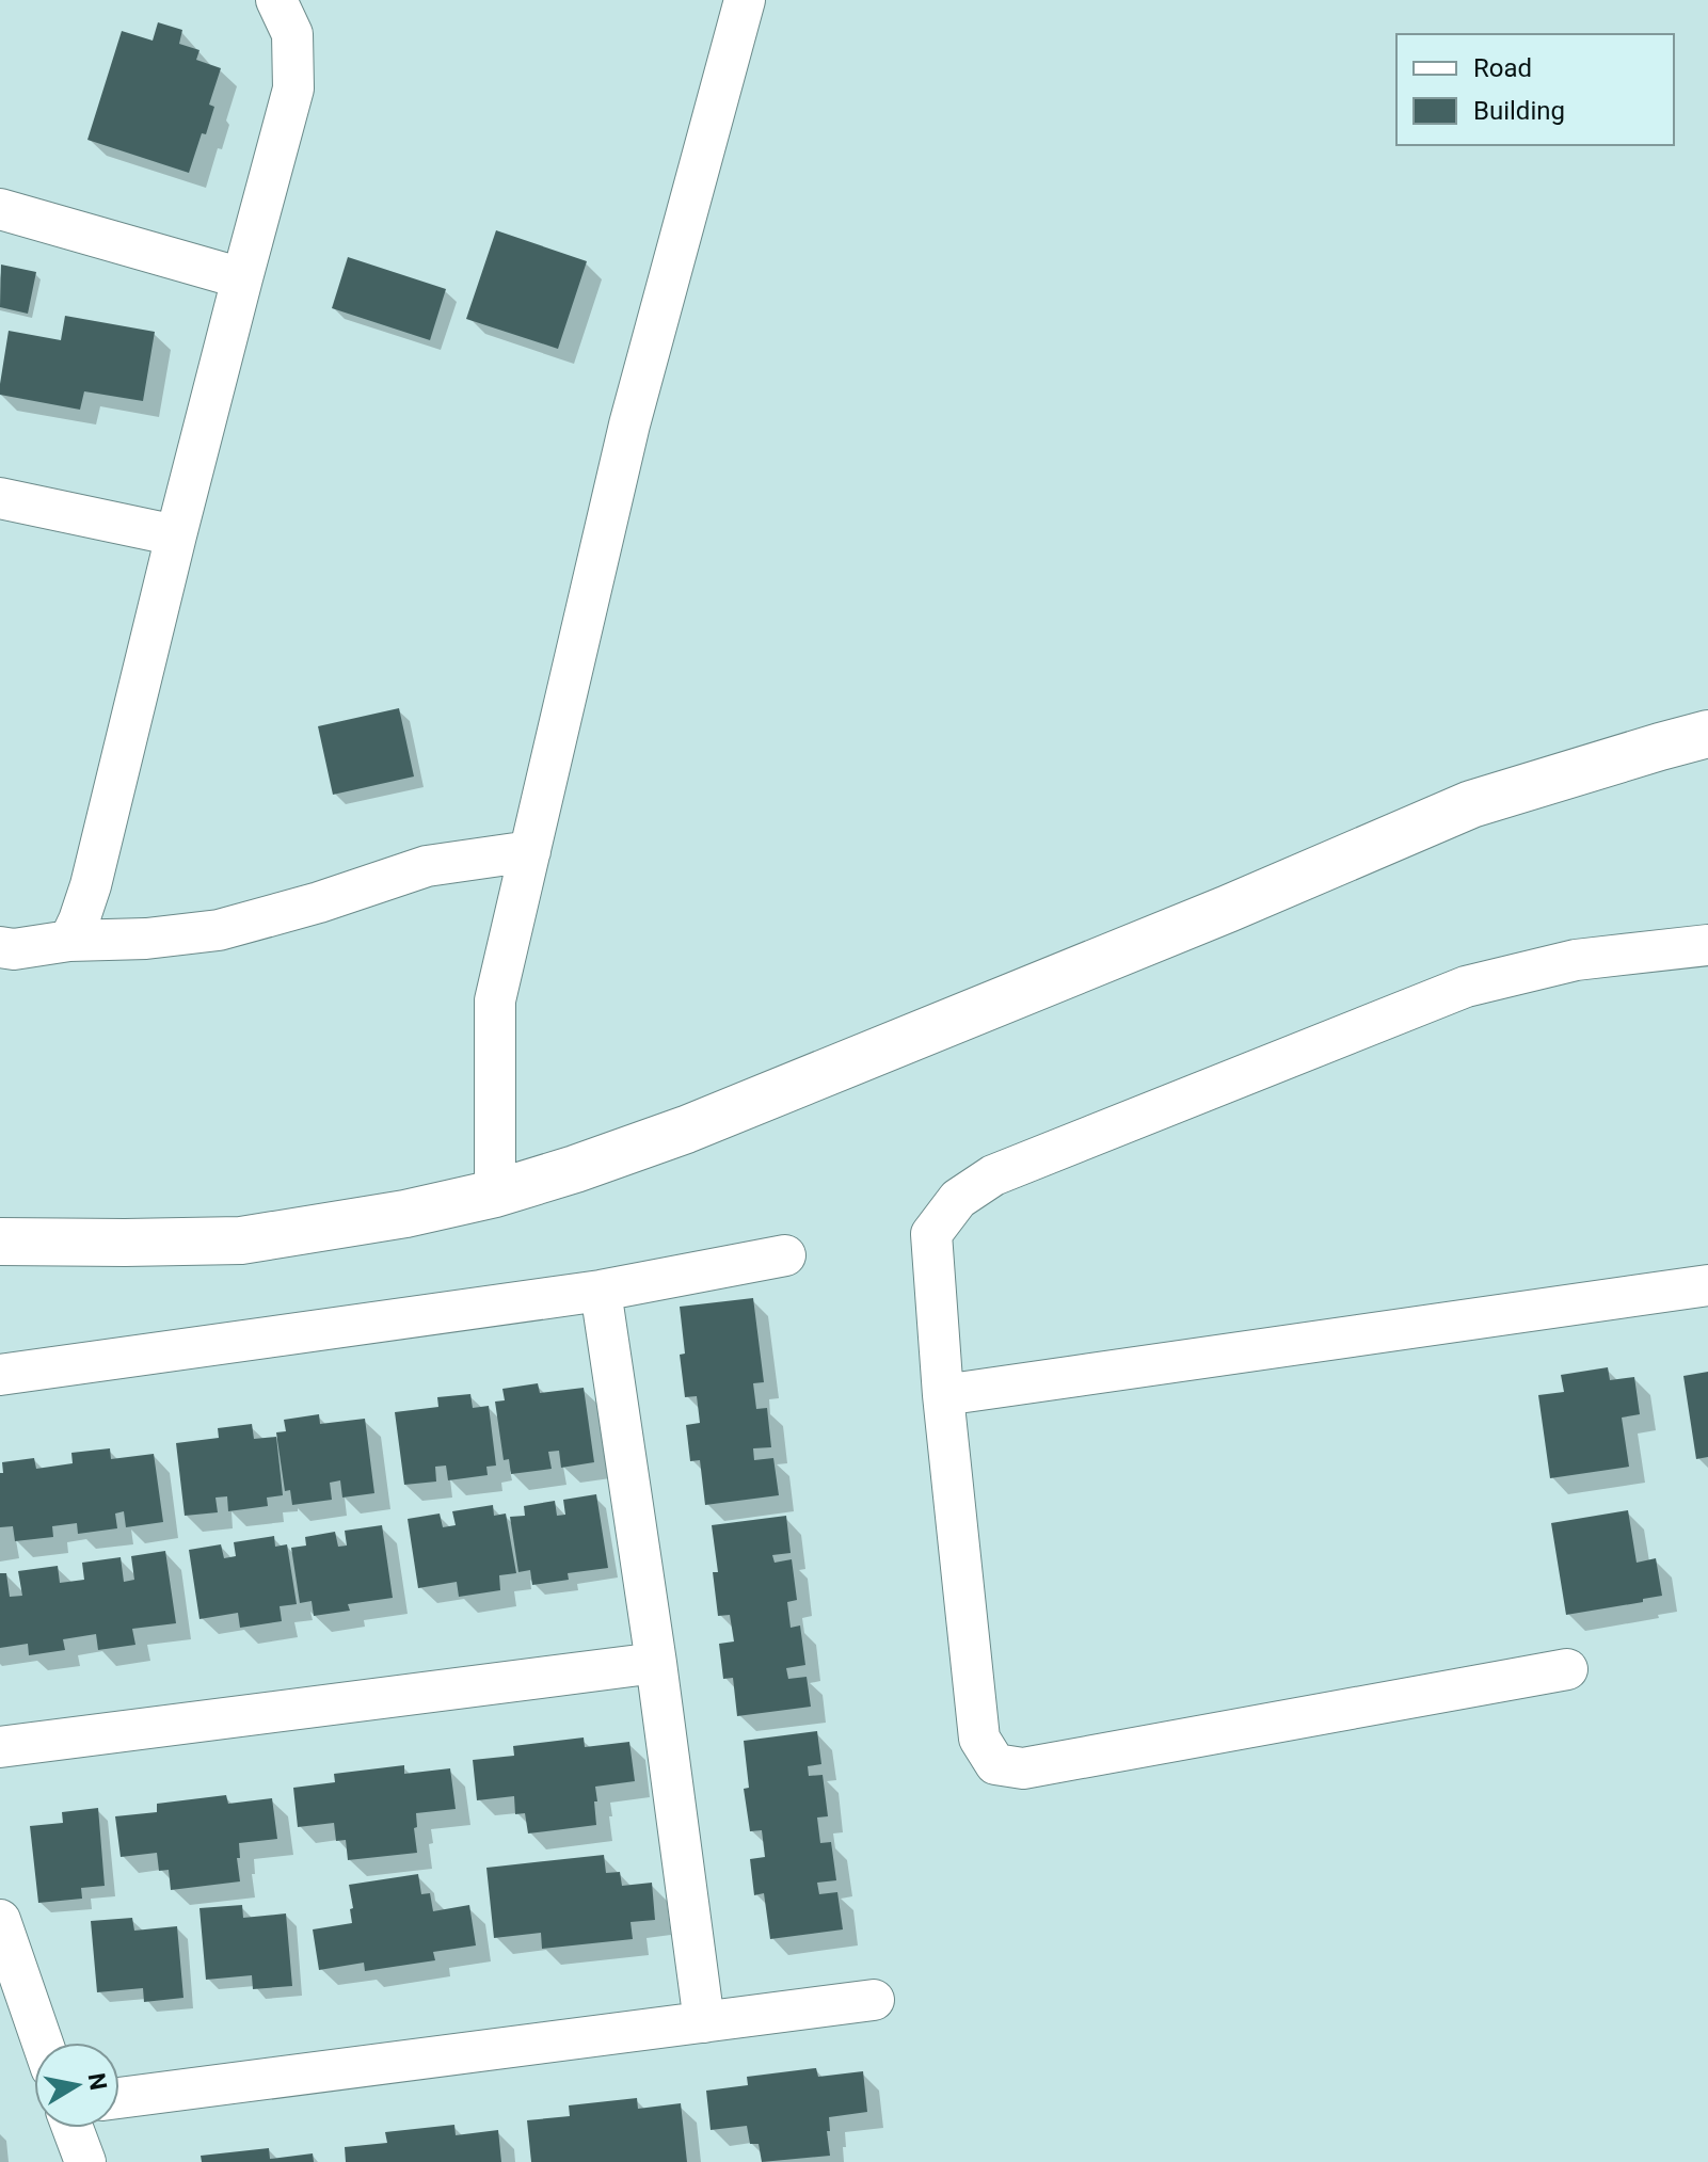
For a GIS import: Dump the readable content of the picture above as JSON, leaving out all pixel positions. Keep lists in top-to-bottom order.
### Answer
{
  "legend": ["Road", "Building"],
  "north": "right"
}
